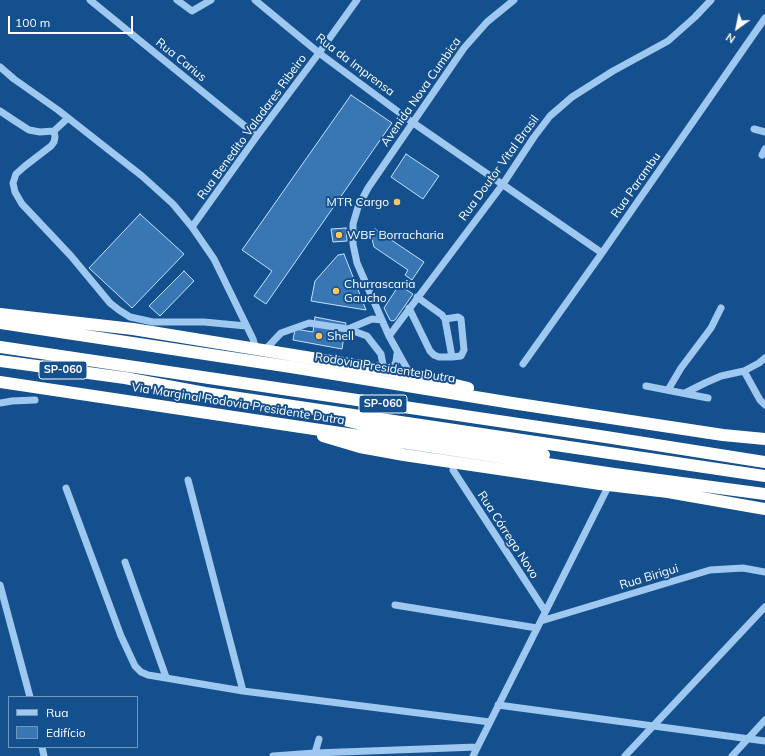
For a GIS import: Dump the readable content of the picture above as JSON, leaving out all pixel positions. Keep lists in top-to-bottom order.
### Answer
{
  "streets": {
    "highway": ["Rodovia Presidente Dutra", "SP-060", "Via Marginal Rodovia Presidente Dutra"],
    "street": [
      "Rua Carius",
      "Rua da Imprensa",
      "Avenida Nova Cumbica",
      "Rua Benedito Valadares Ribeiro",
      "Rua Doutor Vital Brasil",
      "Rua Parambu",
      "Rua Córrego Novo",
      "Rua Birigui"
    ]
  },
  "crossings": [
    ["Rua Carius", "Rua Benedito Valadares Ribeiro"],
    ["Rua da Imprensa", "Avenida Nova Cumbica"],
    ["Rua da Imprensa", "Rua Benedito Valadares Ribeiro"],
    ["Rua da Imprensa", "Rua Doutor Vital Brasil"],
    ["Rua da Imprensa", "Rua Parambu"],
    ["Avenida Nova Cumbica", "Rua Doutor Vital Brasil"],
    ["SP-060", "Via Marginal Rodovia Presidente Dutra"]
  ],
  "places": [
    "MTR Cargo",
    "WBF Borracharia",
    "Churrascaria Gaucho",
    "Shell"
  ],
  "legend": ["Rua", "Edifício"],
  "scale_bar": "100 m",
  "north": "bottom left"
}
